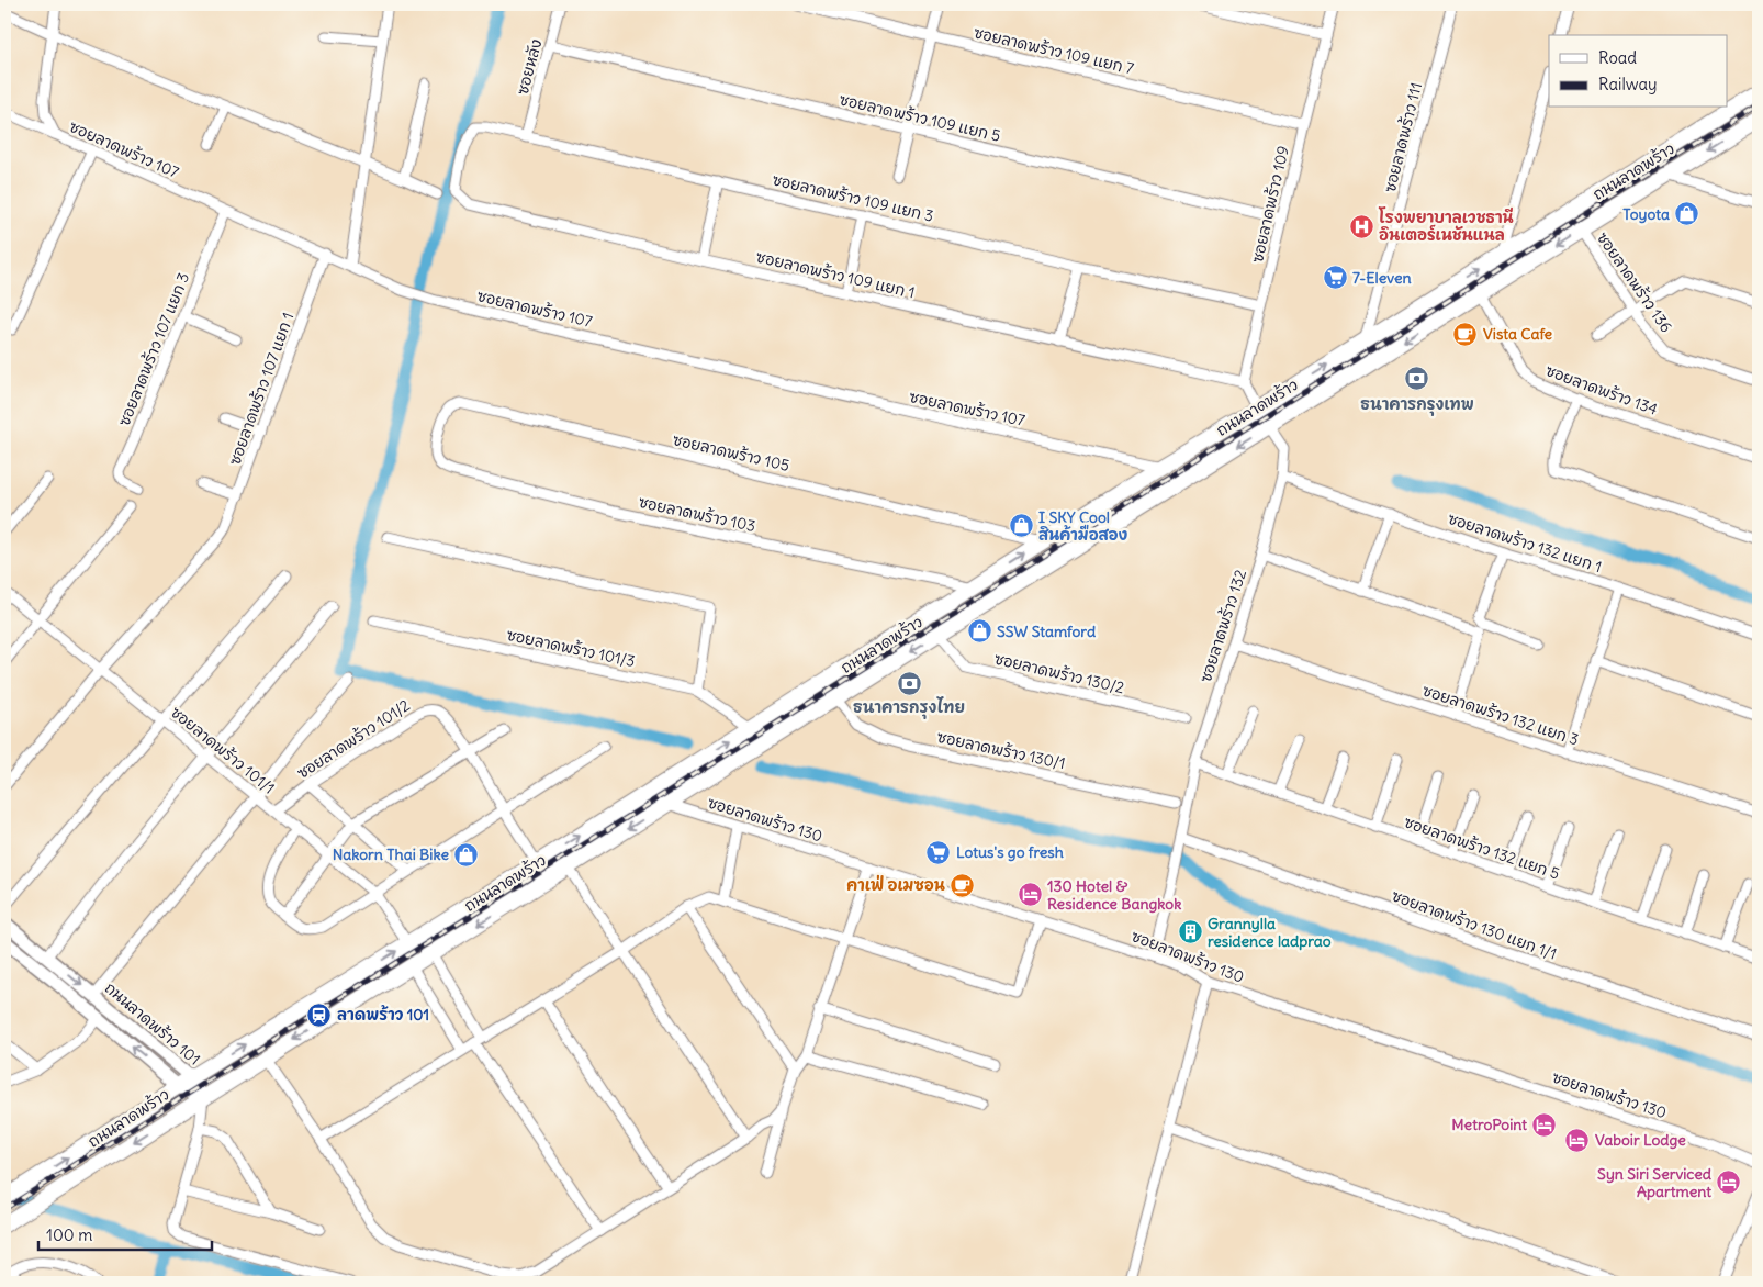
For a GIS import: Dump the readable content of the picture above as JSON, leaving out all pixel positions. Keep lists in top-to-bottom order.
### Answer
{
  "streets": {
    "main road": ["ถนนลาดพร้าว"],
    "street": [
      "ซอยลาดพร้าว 109 แยก 7",
      "ซอยหลัง",
      "ซอยลาดพร้าว 109 แยก 5",
      "ซอยลาดพร้าว 111",
      "ซอยลาดพร้าว 107",
      "ซอยลาดพร้าว 109 แยก 3",
      "ซอยลาดพร้าว 109",
      "ซอยลาดพร้าว 109 แยก 1",
      "ซอยลาดพร้าว 136",
      "ซอยลาดพร้าว 107 แยก 3",
      "ซอยลาดพร้าว 107 แยก 1",
      "ซอยลาดพร้าว 134",
      "ซอยลาดพร้าว 105",
      "ซอยลาดพร้าว 103",
      "ซอยลาดพร้าว 132 แยก 1",
      "ซอยลาดพร้าว 132",
      "ซอยลาดพร้าว 101/3",
      "ซอยลาดพร้าว 130/2",
      "ซอยลาดพร้าว 132 แยก 3",
      "ซอยลาดพร้าว 101/2",
      "ซอยลาดพร้าว 101/1",
      "ซอยลาดพร้าว 130/1",
      "ซอยลาดพร้าว 130",
      "ซอยลาดพร้าว 132 แยก 5",
      "ซอยลาดพร้าว 130 แยก 1/1",
      "ถนนลาดพร้าว 101"
    ]
  },
  "crossings": [
    ["ซอยลาดพร้าว 109 แยก 7", "ซอยลาดพร้าว 109"],
    ["ซอยหลัง", "ซอยลาดพร้าว 109 แยก 5"],
    ["ซอยหลัง", "ซอยลาดพร้าว 109 แยก 3"],
    ["ซอยลาดพร้าว 109 แยก 5", "ซอยลาดพร้าว 109"],
    ["ซอยลาดพร้าว 111", "ถนนลาดพร้าว"],
    ["ซอยลาดพร้าว 107", "ถนนลาดพร้าว"],
    ["ซอยลาดพร้าว 107", "ซอยลาดพร้าว 107 แยก 3"],
    ["ซอยลาดพร้าว 107", "ซอยลาดพร้าว 107 แยก 1"],
    ["ถนนลาดพร้าว", "ซอยลาดพร้าว 136"],
    ["ถนนลาดพร้าว", "ซอยลาดพร้าว 134"],
    ["ถนนลาดพร้าว", "ซอยลาดพร้าว 105"],
    ["ถนนลาดพร้าว", "ซอยลาดพร้าว 103"],
    ["ถนนลาดพร้าว", "ซอยลาดพร้าว 132"],
    ["ถนนลาดพร้าว", "ซอยลาดพร้าว 101/3"],
    ["ถนนลาดพร้าว", "ซอยลาดพร้าว 130/2"],
    ["ถนนลาดพร้าว", "ซอยลาดพร้าว 101/2"],
    ["ถนนลาดพร้าว", "ซอยลาดพร้าว 101/1"],
    ["ถนนลาดพร้าว", "ซอยลาดพร้าว 130/1"],
    ["ถนนลาดพร้าว", "ซอยลาดพร้าว 130"],
    ["ถนนลาดพร้าว", "ถนนลาดพร้าว 101"],
    ["ซอยลาดพร้าว 109 แยก 3", "ซอยลาดพร้าว 109"],
    ["ซอยลาดพร้าว 109 แยก 3", "ซอยลาดพร้าว 109 แยก 1"],
    ["ซอยลาดพร้าว 109", "ซอยลาดพร้าว 109 แยก 1"],
    ["ซอยลาดพร้าว 107 แยก 1", "ซอยลาดพร้าว 101/1"],
    ["ซอยลาดพร้าว 105", "ซอยลาดพร้าว 103"],
    ["ซอยลาดพร้าว 132 แยก 1", "ซอยลาดพร้าว 132"],
    ["ซอยลาดพร้าว 132", "ซอยลาดพร้าว 132 แยก 3"],
    ["ซอยลาดพร้าว 132", "ซอยลาดพร้าว 130"],
    ["ซอยลาดพร้าว 132", "ซอยลาดพร้าว 132 แยก 5"],
    ["ซอยลาดพร้าว 132", "ซอยลาดพร้าว 130 แยก 1/1"],
    ["ซอยลาดพร้าว 101/2", "ซอยลาดพร้าว 101/1"]
  ],
  "places": {
    "shop": [
      "Toyota",
      "I SKY Cool สินค้ามือสอง",
      "SSW Stamford",
      "Nakorn Thai Bike"
    ],
    "hospital": ["โรงพยาบาลเวชธานี อินเตอร์เนชันแนล"],
    "supermarket": ["7-Eleven", "Lotus's go fresh"],
    "cafe": ["Vista Cafe", "คาเฟ่ อเมซอน"],
    "bank": ["ธนาคารกรุงเทพ", "ธนาคารกรุงไทย"],
    "hotel": [
      "130 Hotel & Residence Bangkok",
      "MetroPoint",
      "Vaboir Lodge",
      "Syn Siri Serviced Apartment"
    ],
    "building": ["Grannylla residence ladprao"],
    "station": ["ลาดพร้าว 101"]
  },
  "legend": ["Road", "Railway"],
  "scale_bar": "100 m"
}
